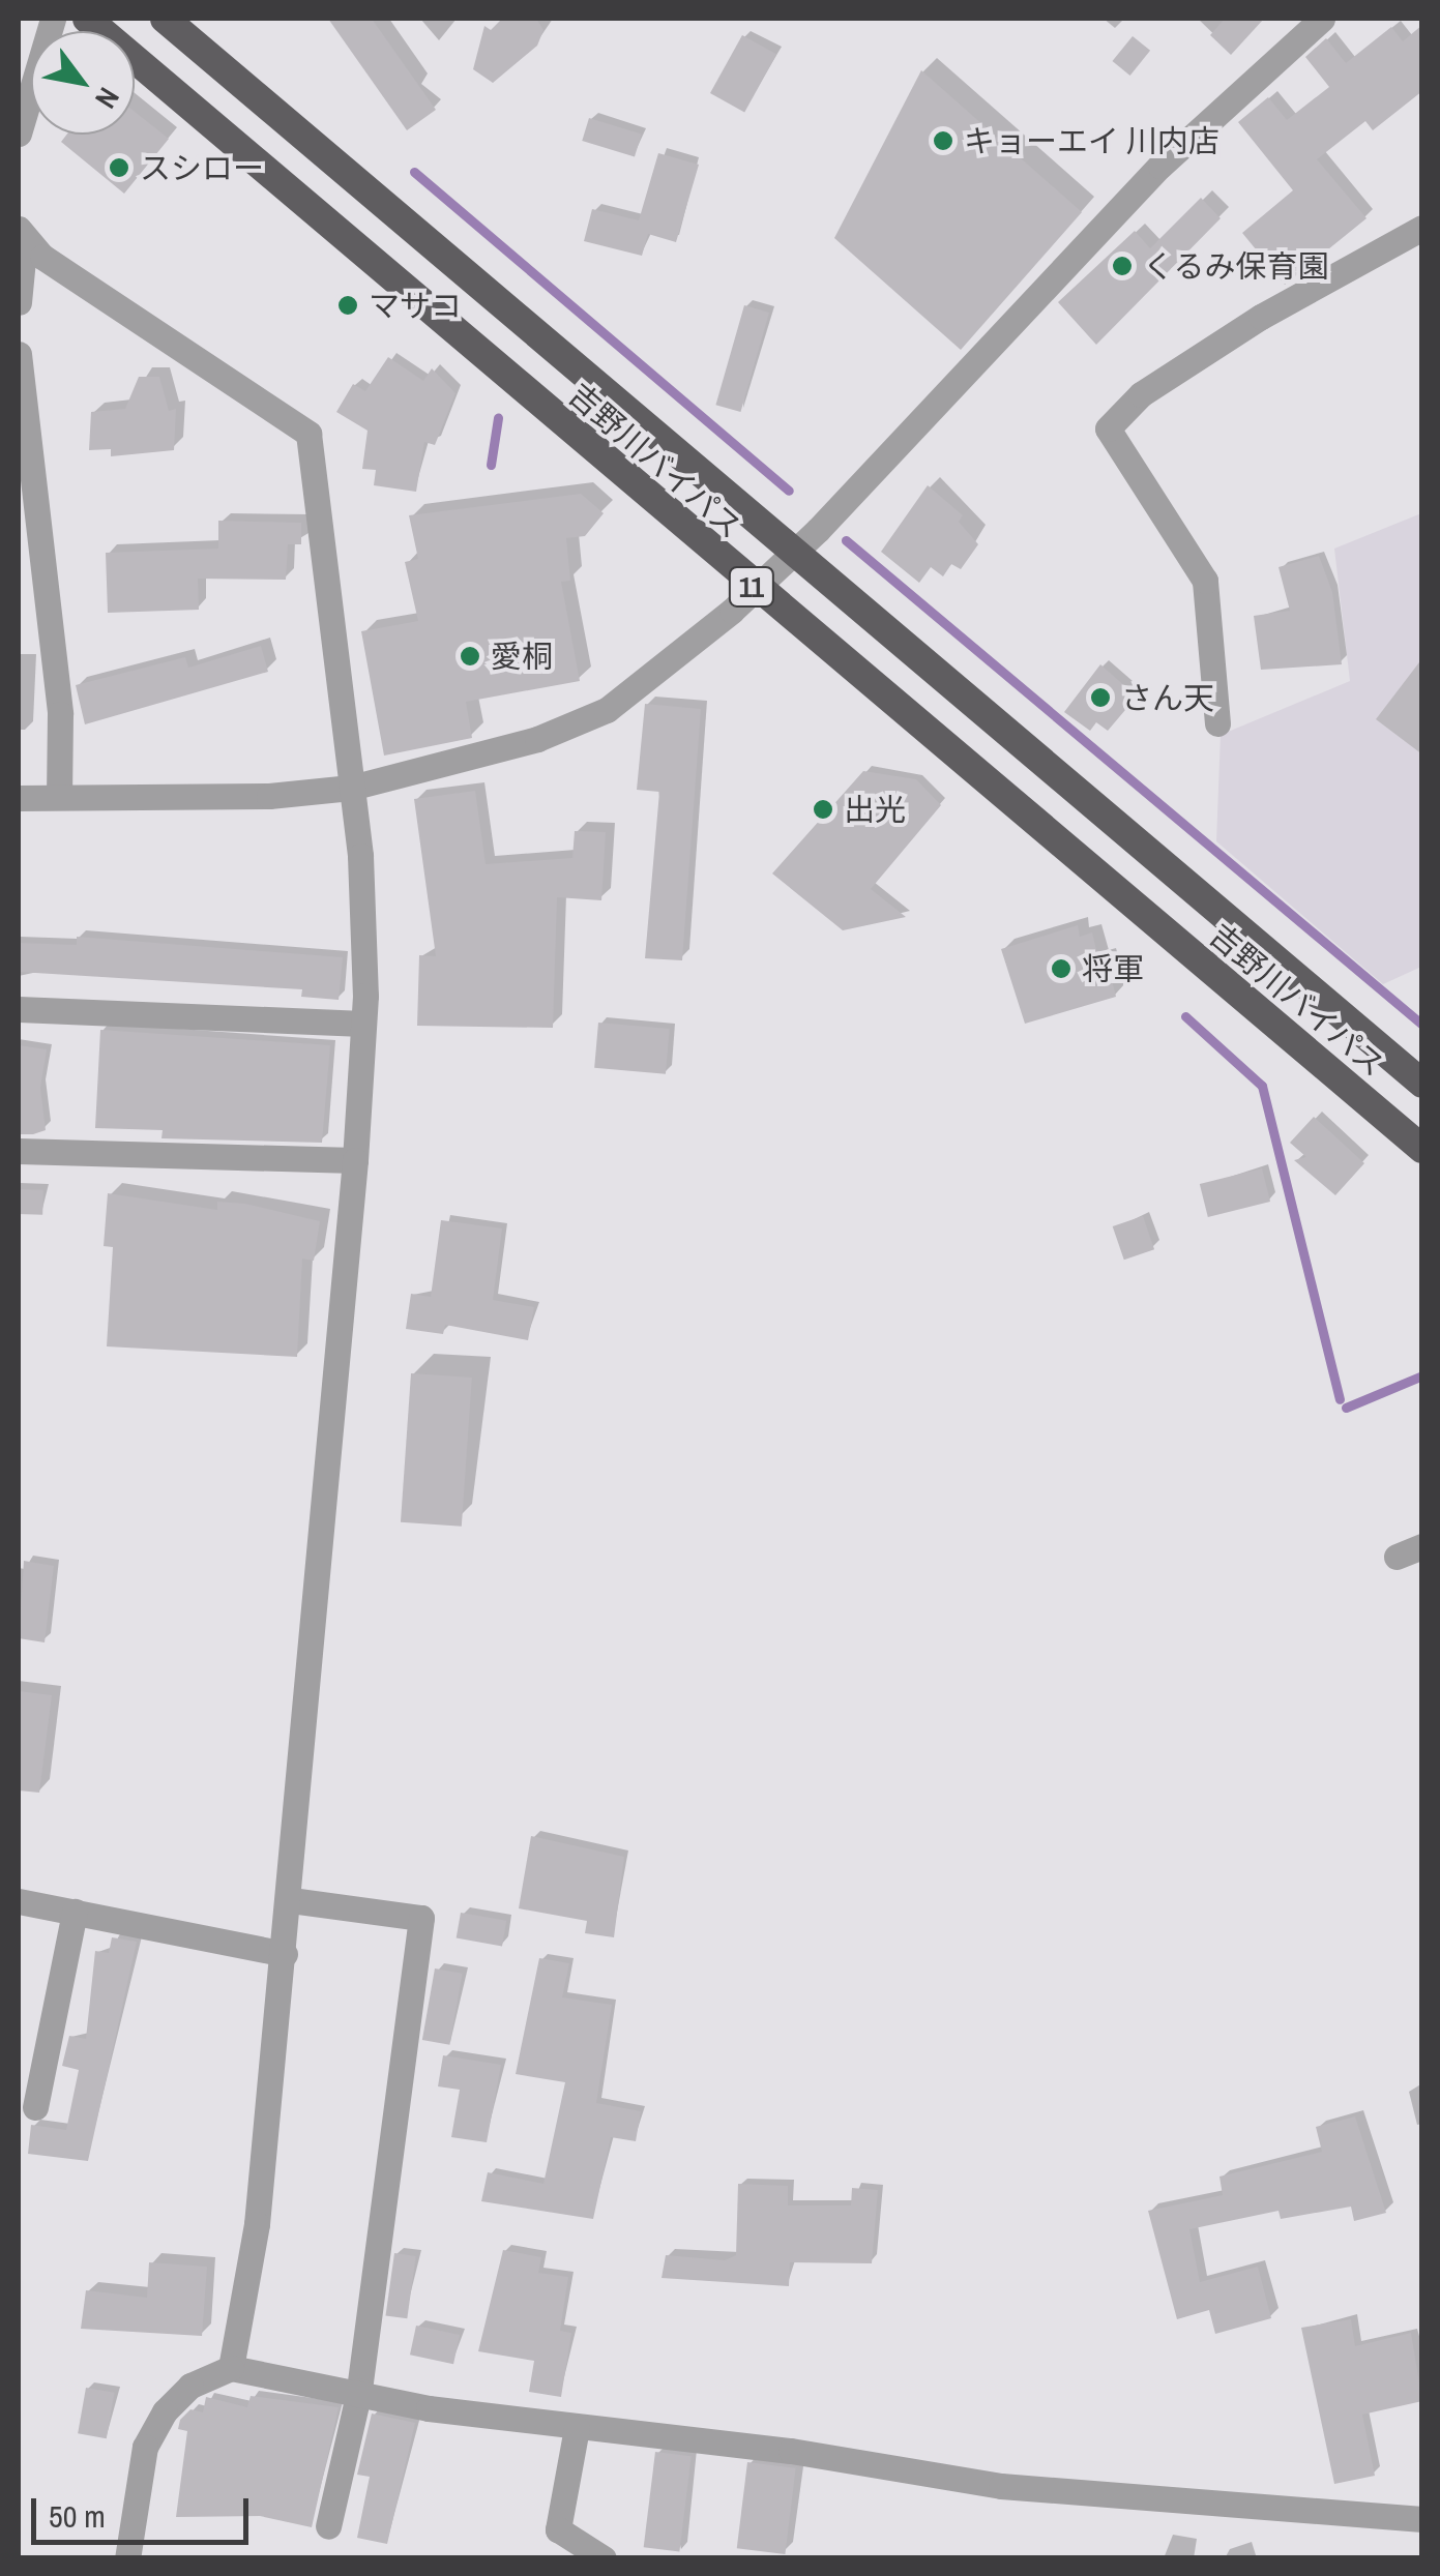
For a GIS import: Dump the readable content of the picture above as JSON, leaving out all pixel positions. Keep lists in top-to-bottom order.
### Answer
{
  "streets": {
    "highway": ["吉野川バイパス", "11"]
  },
  "places": [
    "キョーエイ 川内店",
    "スシロー",
    "くるみ保育園",
    "マサコ",
    "愛桐",
    "さん天",
    "出光",
    "将軍"
  ],
  "scale_bar": "50 m",
  "north": "bottom right"
}
